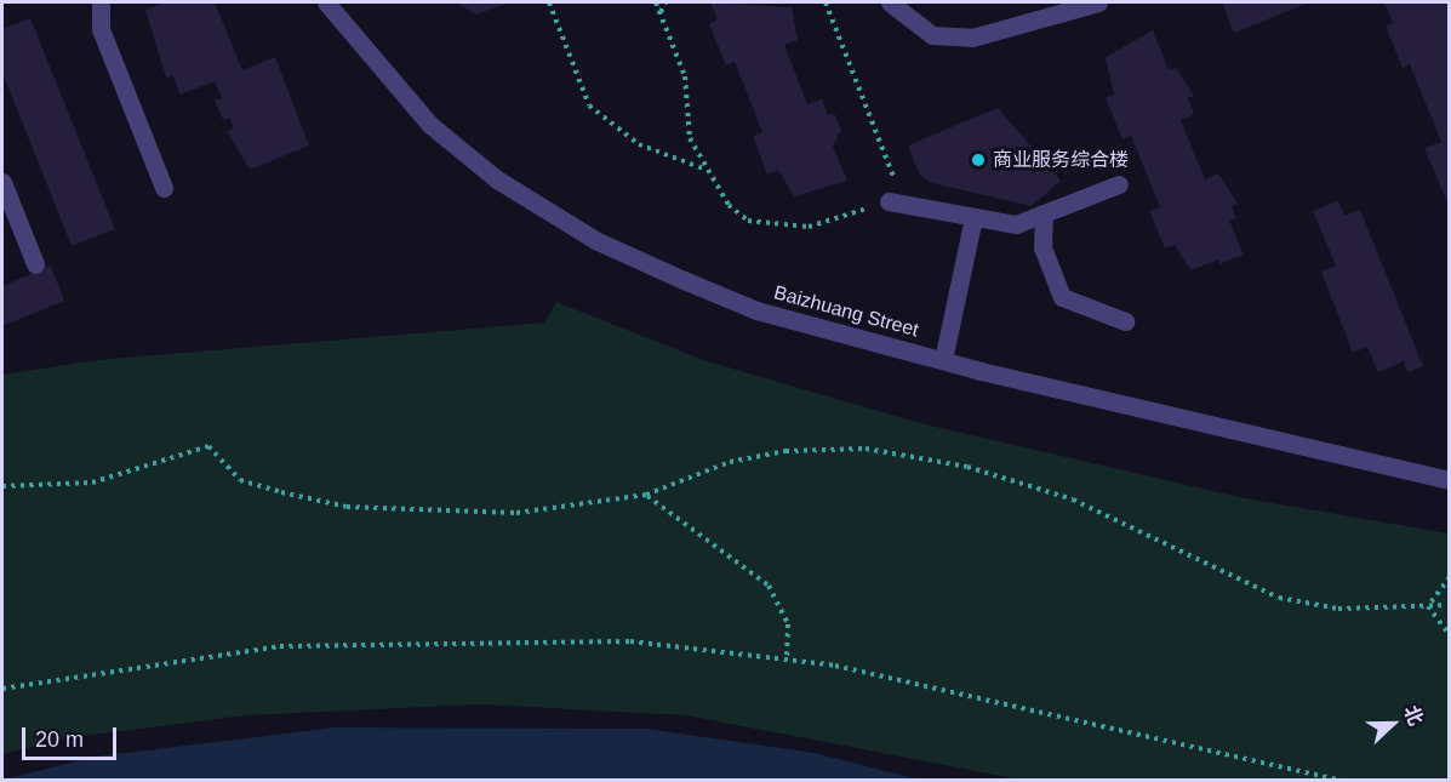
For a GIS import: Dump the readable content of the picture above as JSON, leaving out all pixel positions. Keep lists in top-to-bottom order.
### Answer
{
  "streets": {
    "street": ["Baizhuang Street"]
  },
  "places": ["商业服务综合楼"],
  "scale_bar": "20 m",
  "north": "right"
}
